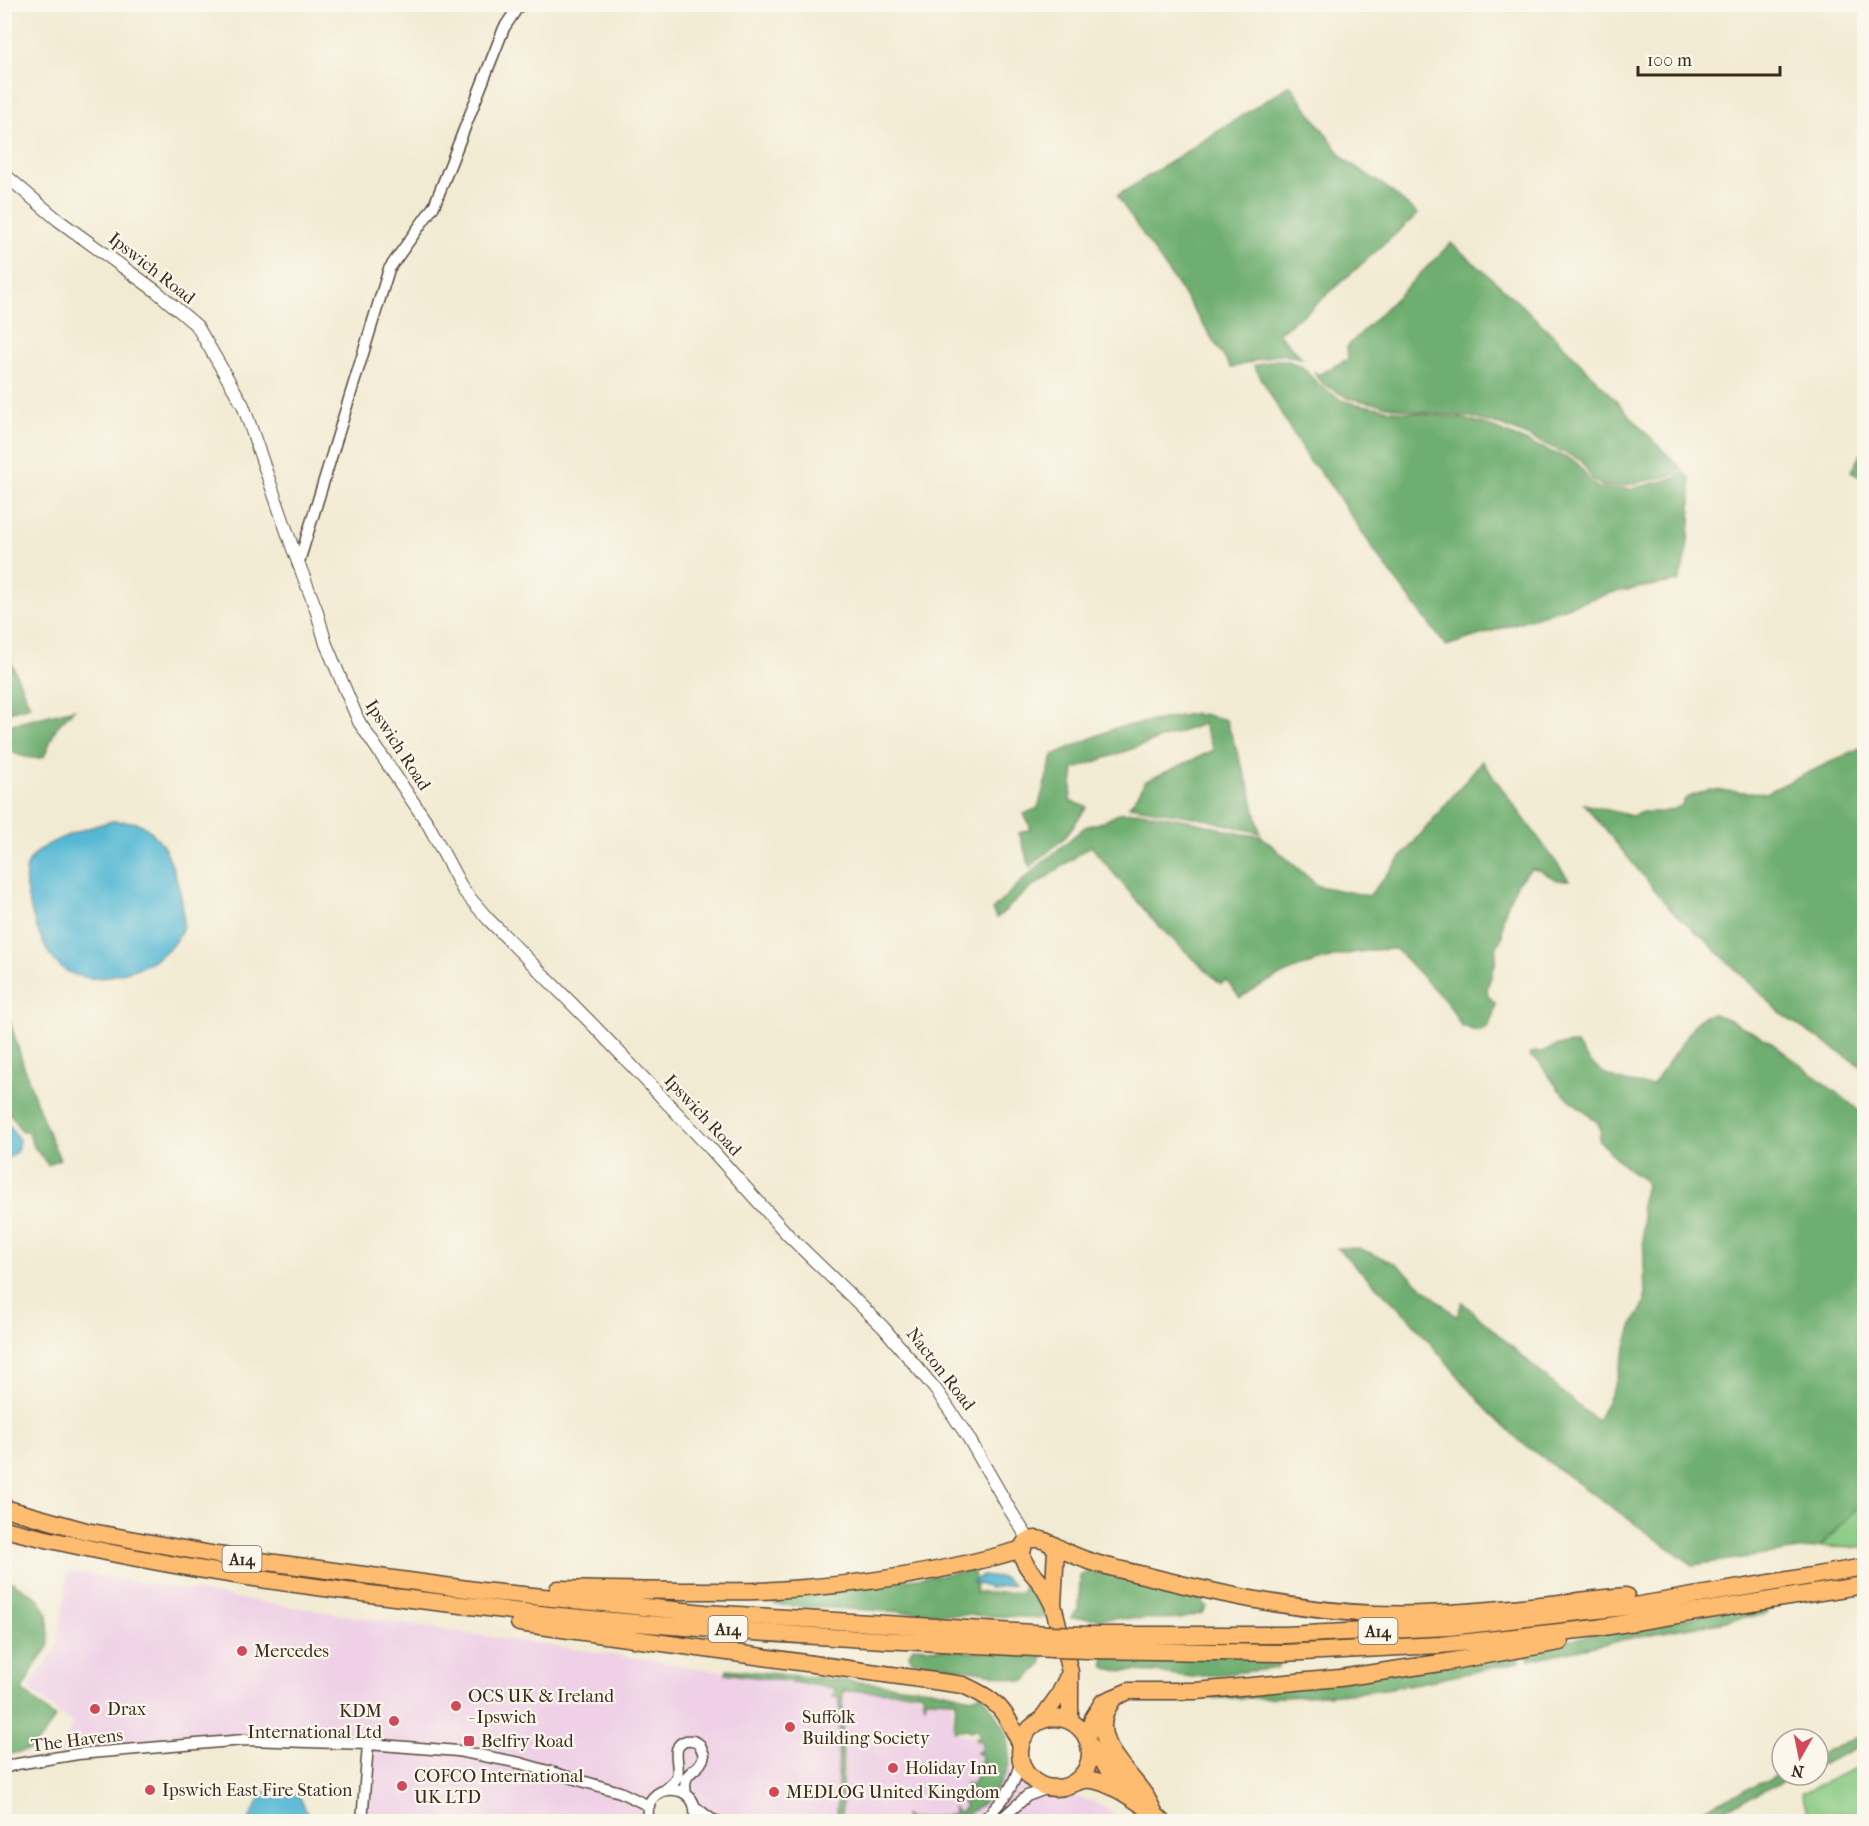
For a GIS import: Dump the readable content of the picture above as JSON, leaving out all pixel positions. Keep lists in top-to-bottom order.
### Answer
{
  "streets": {
    "main road": ["A14"],
    "street": ["Ipswich Road", "Nacton Road", "The Havens"]
  },
  "crossings": [
    ["Ipswich Road", "Nacton Road"],
    ["Nacton Road", "A14"]
  ],
  "places": {
    "other": [
      "Mercedes",
      "OCS UK & Ireland - Ipswich",
      "Drax",
      "KDM International Ltd",
      "Suffolk Building Society",
      "Holiday Inn",
      "COFCO International UK LTD",
      "Ipswich East Fire Station",
      "MEDLOG United Kingdom"
    ],
    "transit": ["Belfry Road"]
  },
  "scale_bar": "100 m",
  "north": "bottom"
}
